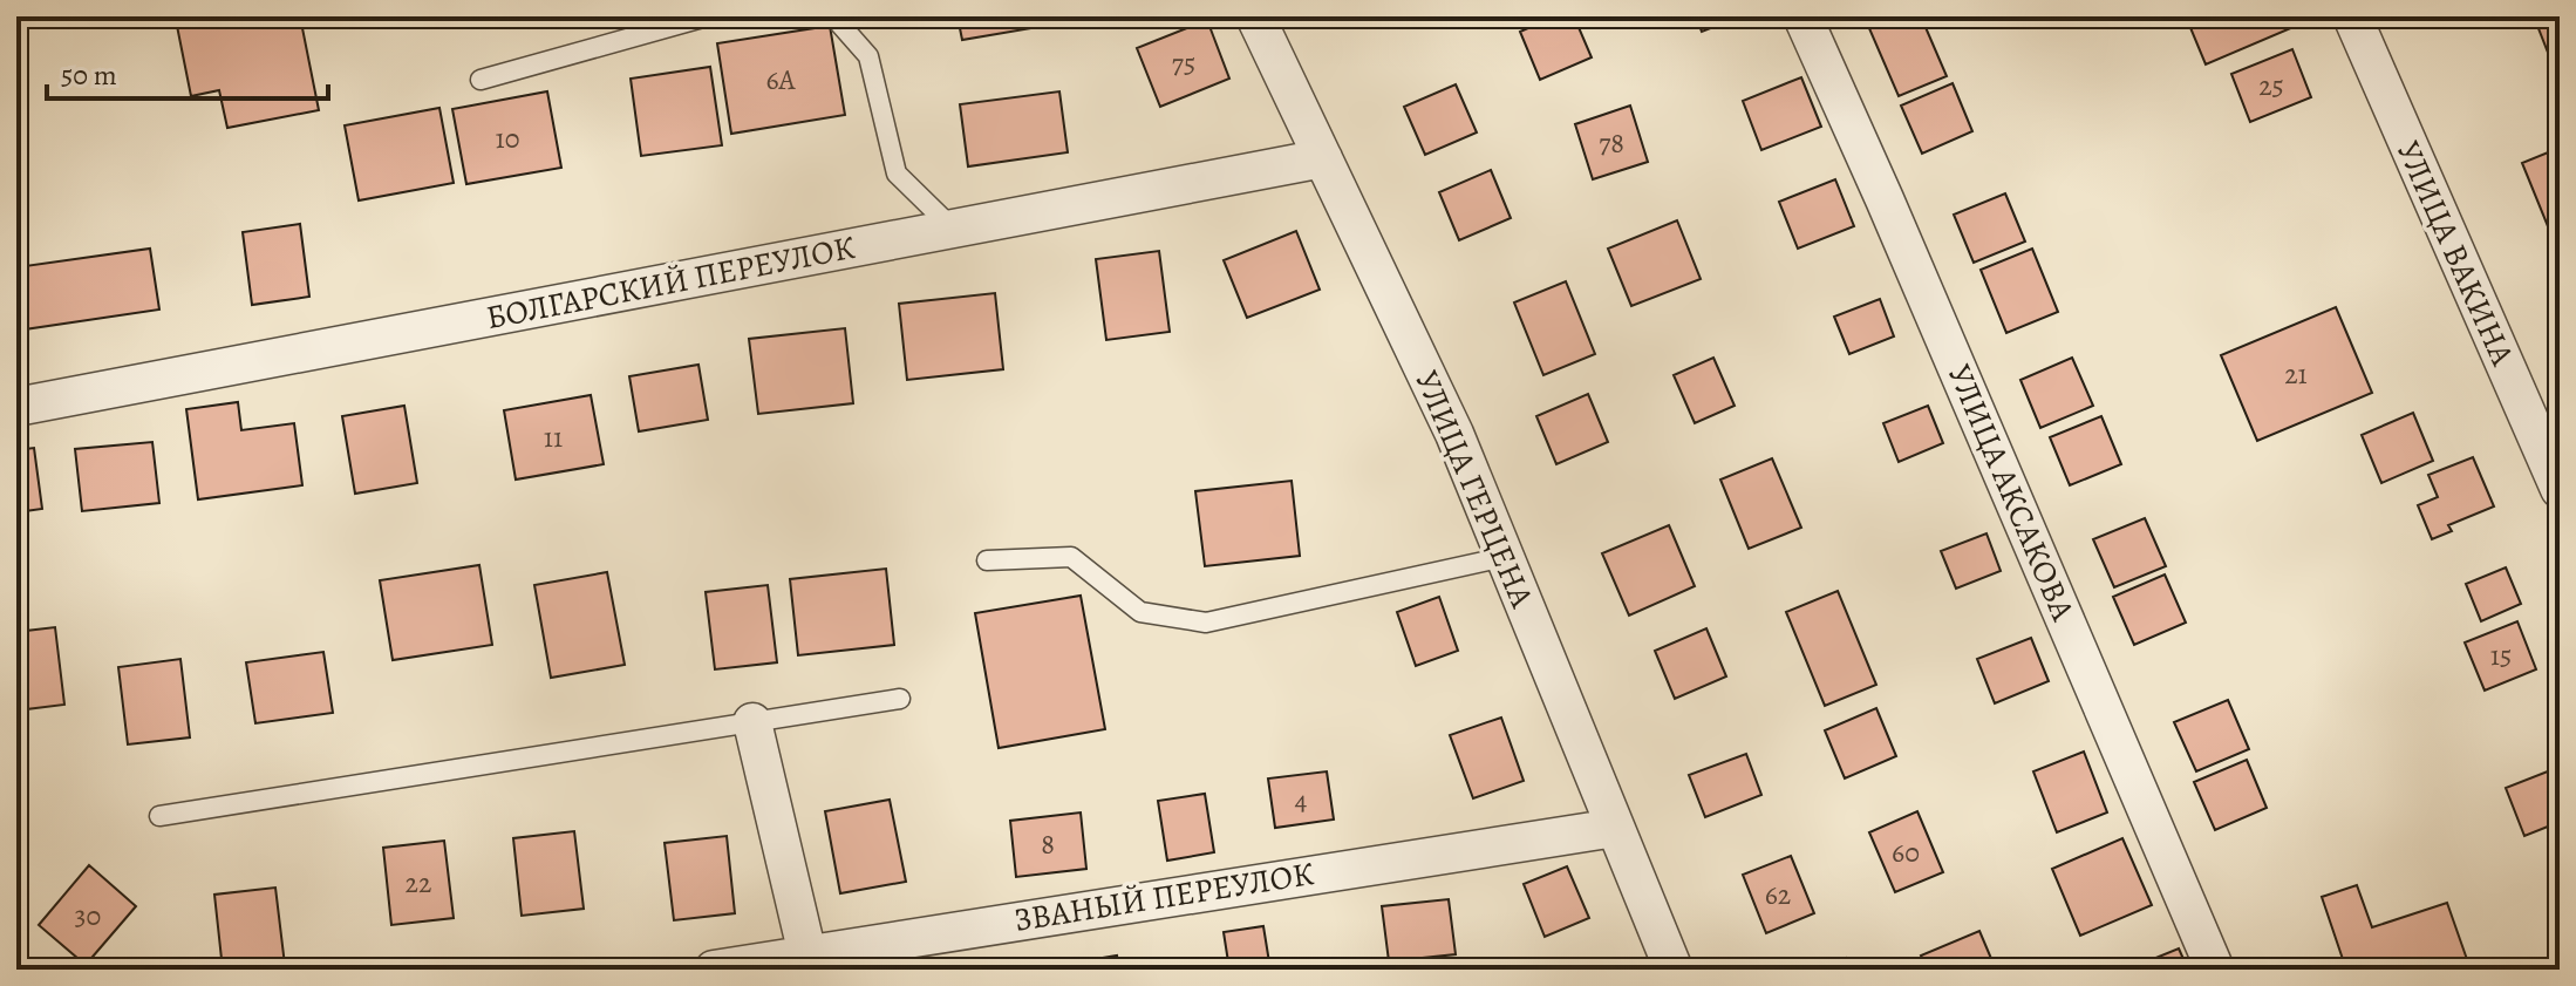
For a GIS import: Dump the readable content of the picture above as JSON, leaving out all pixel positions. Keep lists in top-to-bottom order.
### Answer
{
  "streets": {
    "street": [
      "УЛИЦА ВАКИНА",
      "БОЛГАРСКИЙ ПЕРЕУЛОК",
      "УЛИЦА ГЕРЦЕНА",
      "УЛИЦА АКСАКОВА",
      "ЗВАНЫЙ ПЕРЕУЛОК"
    ]
  },
  "crossings": [
    ["БОЛГАРСКИЙ ПЕРЕУЛОК", "УЛИЦА ГЕРЦЕНА"],
    ["УЛИЦА ГЕРЦЕНА", "ЗВАНЫЙ ПЕРЕУЛОК"]
  ],
  "house_numbers": [
    "75",
    "6А",
    "25",
    "10",
    "78",
    "21",
    "11",
    "15",
    "4",
    "8",
    "60",
    "22",
    "62",
    "30"
  ],
  "scale_bar": "50 m"
}
